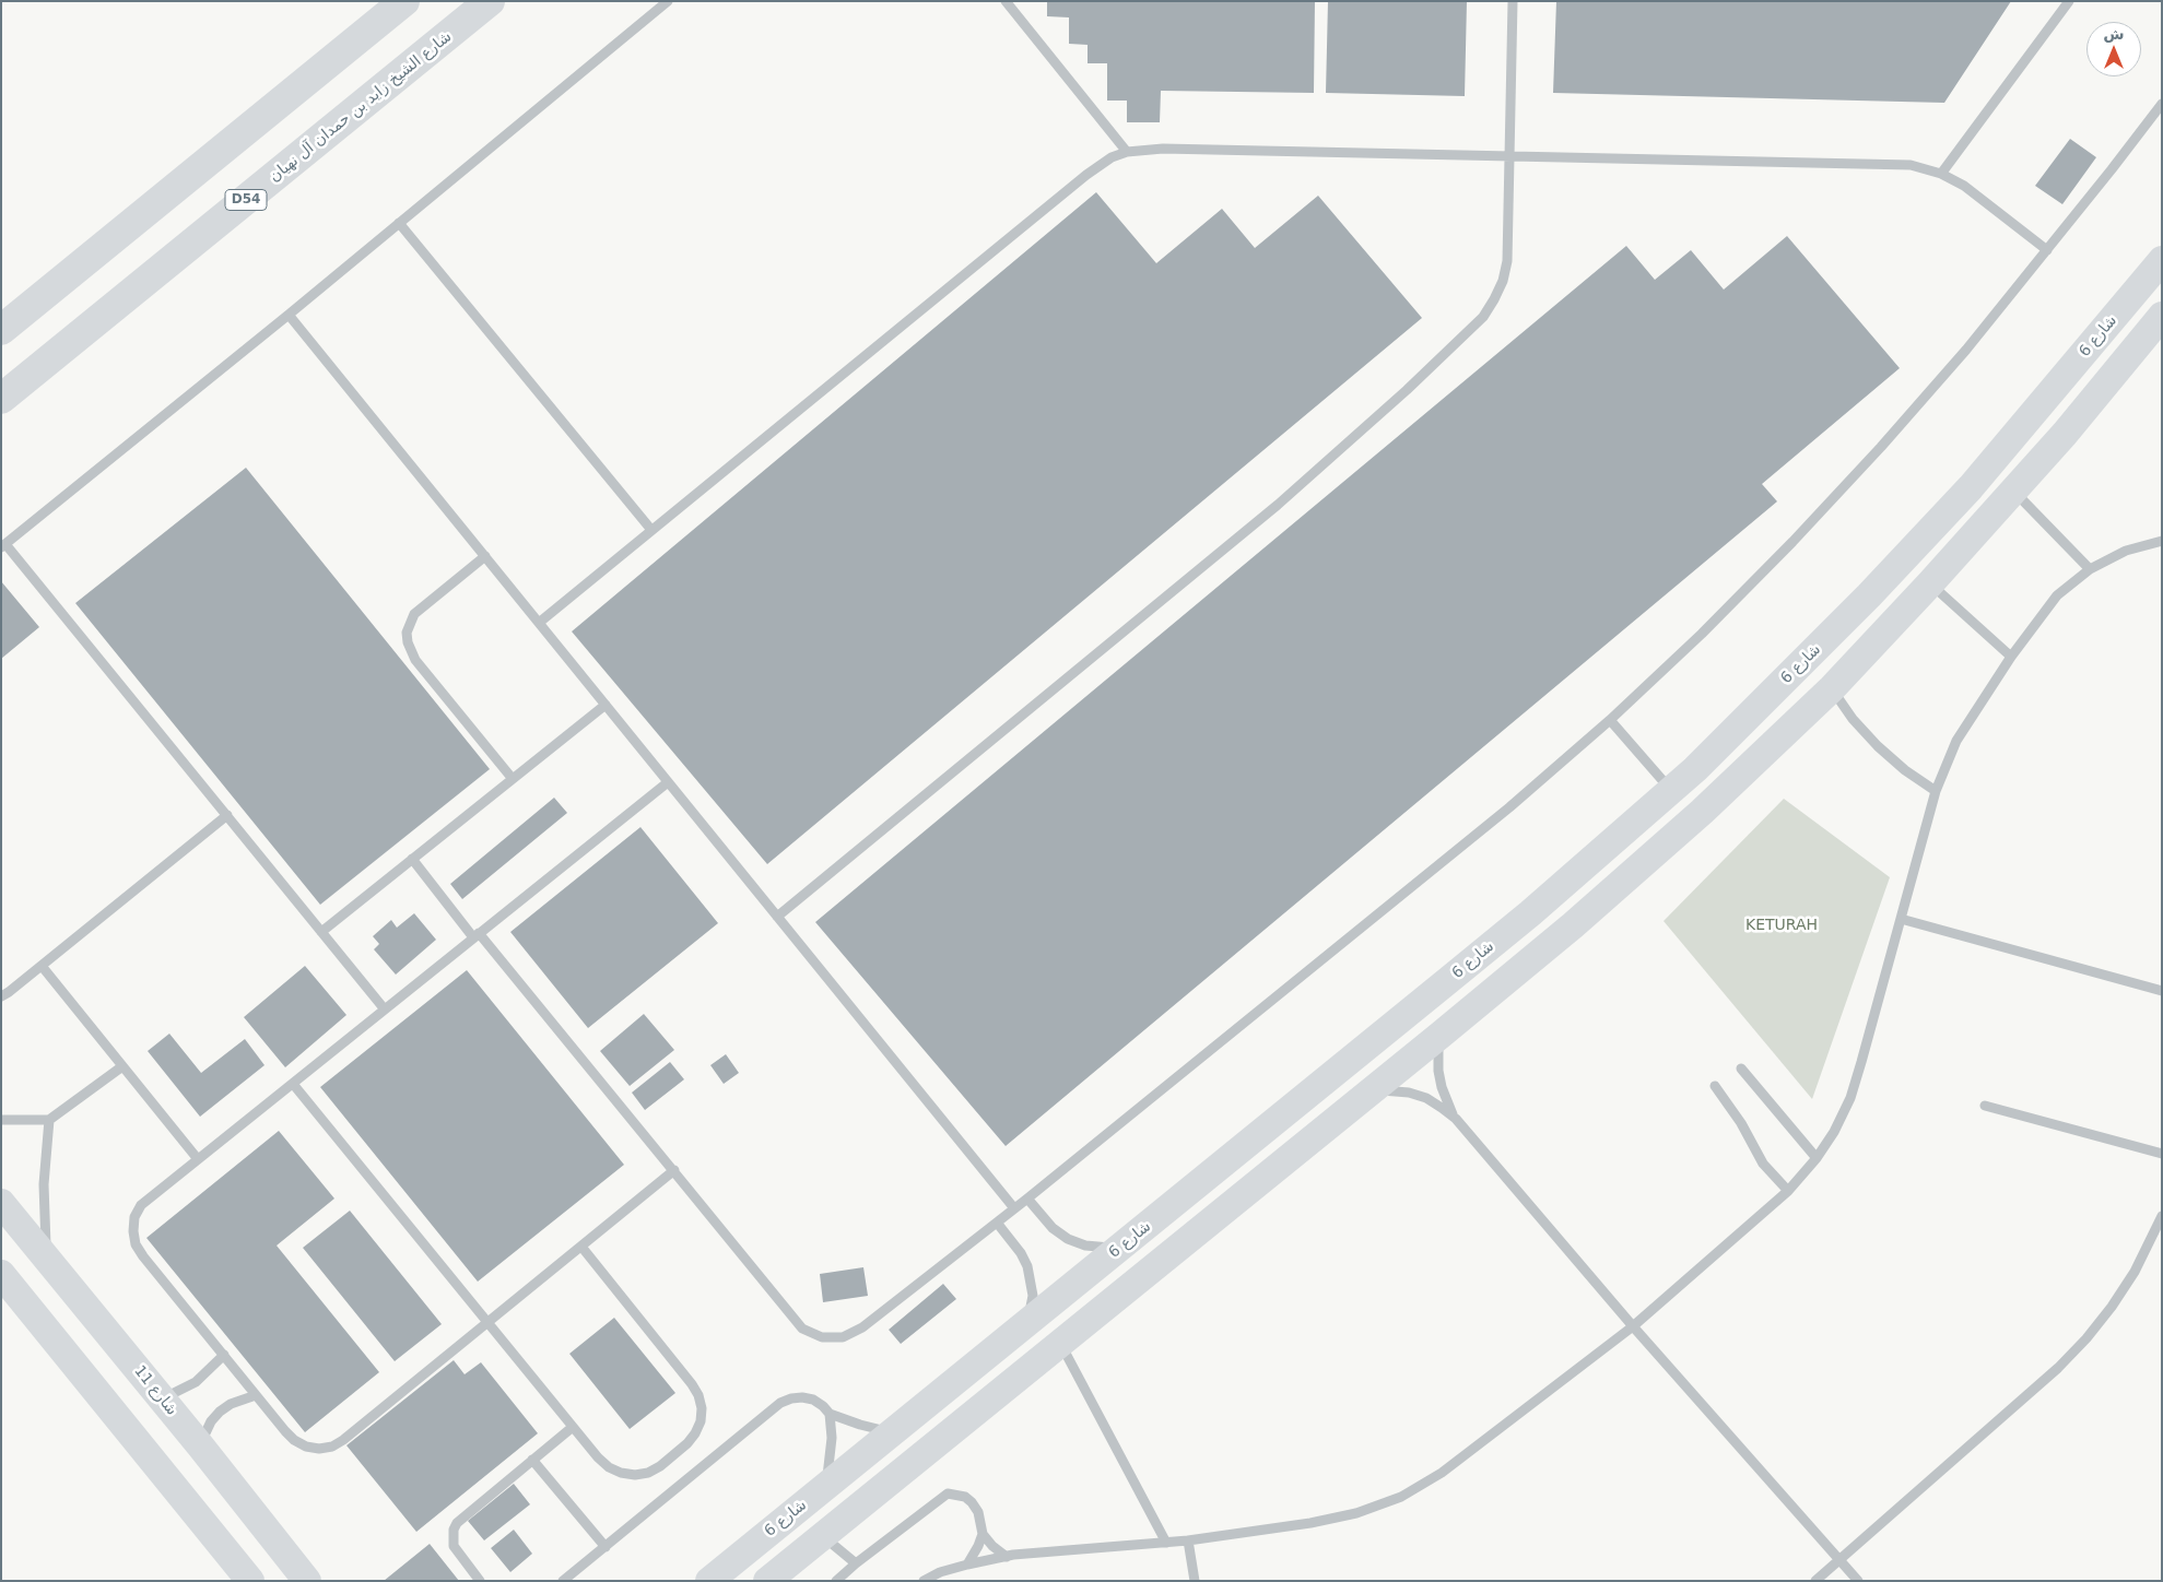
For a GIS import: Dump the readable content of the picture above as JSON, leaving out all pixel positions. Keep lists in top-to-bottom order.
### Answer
{
  "streets": {
    "main road": ["شارع الشيخ زايد بن حمدان آل نهيان", "D54"],
    "street": ["شارع 6", "شارع 11"]
  },
  "parks": ["KETURAH"],
  "north": "top"
}
